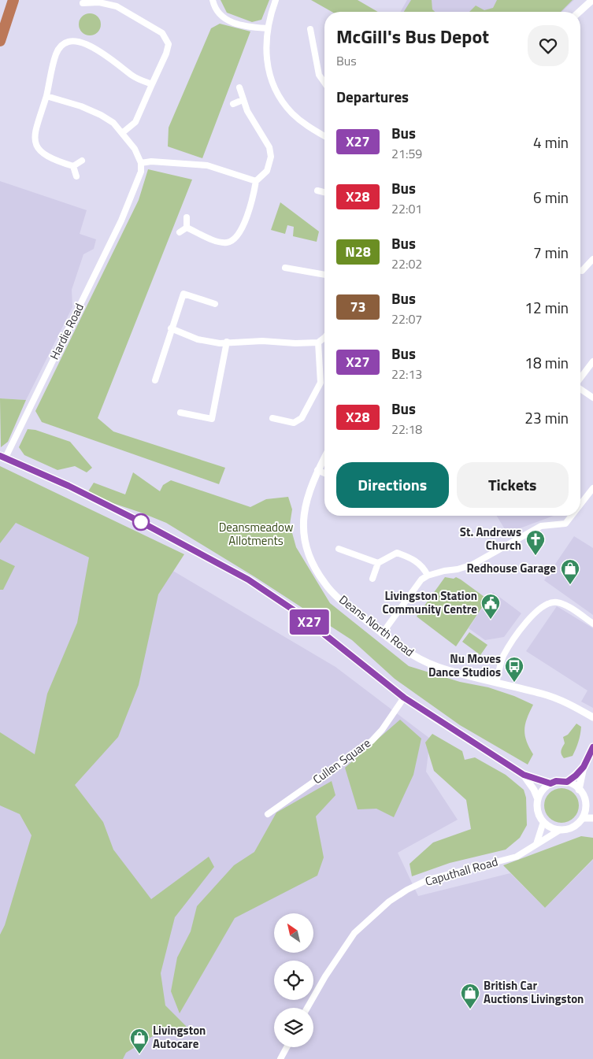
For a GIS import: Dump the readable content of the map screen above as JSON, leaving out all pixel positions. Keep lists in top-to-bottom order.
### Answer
{
  "streets": {
    "street": [
      "Hardie Road",
      "Deans North Road",
      "Cullen Square",
      "Caputhall Road"
    ]
  },
  "parks": ["Deansmeadow Allotments"],
  "places": {
    "church": ["St. Andrews Church"],
    "shop": ["Redhouse Garage", "British Car Auctions Livingston", "Livingston Autocare"],
    "public building": ["Livingston Station Community Centre"],
    "bus stop": ["Nu Moves Dance Studios"]
  },
  "lines": ["bus line X27"],
  "north": "top left",
  "page": {
    "on_map": "X27",
    "heading": [
      ["McGill's Bus Depot", "Bus"],
      "Departures"
    ],
    "list": [
      {
        "mark": "X27",
        "name": "Bus",
        "note": "21:59",
        "value": "4 min"
      },
      {
        "mark": "X28",
        "name": "Bus",
        "note": "22:01",
        "value": "6 min"
      },
      {
        "mark": "N28",
        "name": "Bus",
        "note": "22:02",
        "value": "7 min"
      },
      {
        "mark": "73",
        "name": "Bus",
        "note": "22:07",
        "value": "12 min"
      },
      {
        "mark": "X27",
        "name": "Bus",
        "note": "22:13",
        "value": "18 min"
      },
      {
        "mark": "X28",
        "name": "Bus",
        "note": "22:18",
        "value": "23 min"
      }
    ],
    "buttons": ["Directions", "Tickets"]
  }
}
